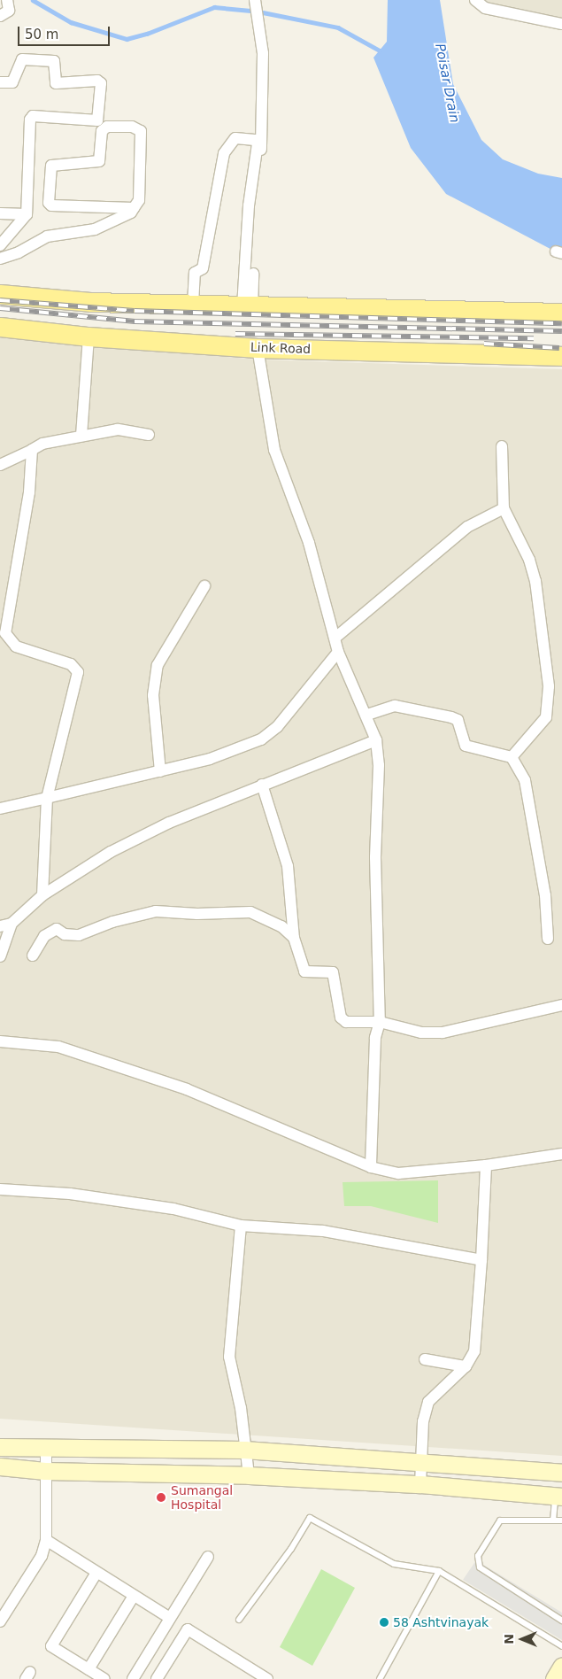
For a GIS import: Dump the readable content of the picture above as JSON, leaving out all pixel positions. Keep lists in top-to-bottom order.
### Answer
{
  "streets": {
    "main road": ["Link Road"]
  },
  "water": ["Poisar Drain"],
  "places": ["Sumangal Hospital", "58 Ashtvinayak"],
  "scale_bar": "50 m",
  "north": "left"
}
